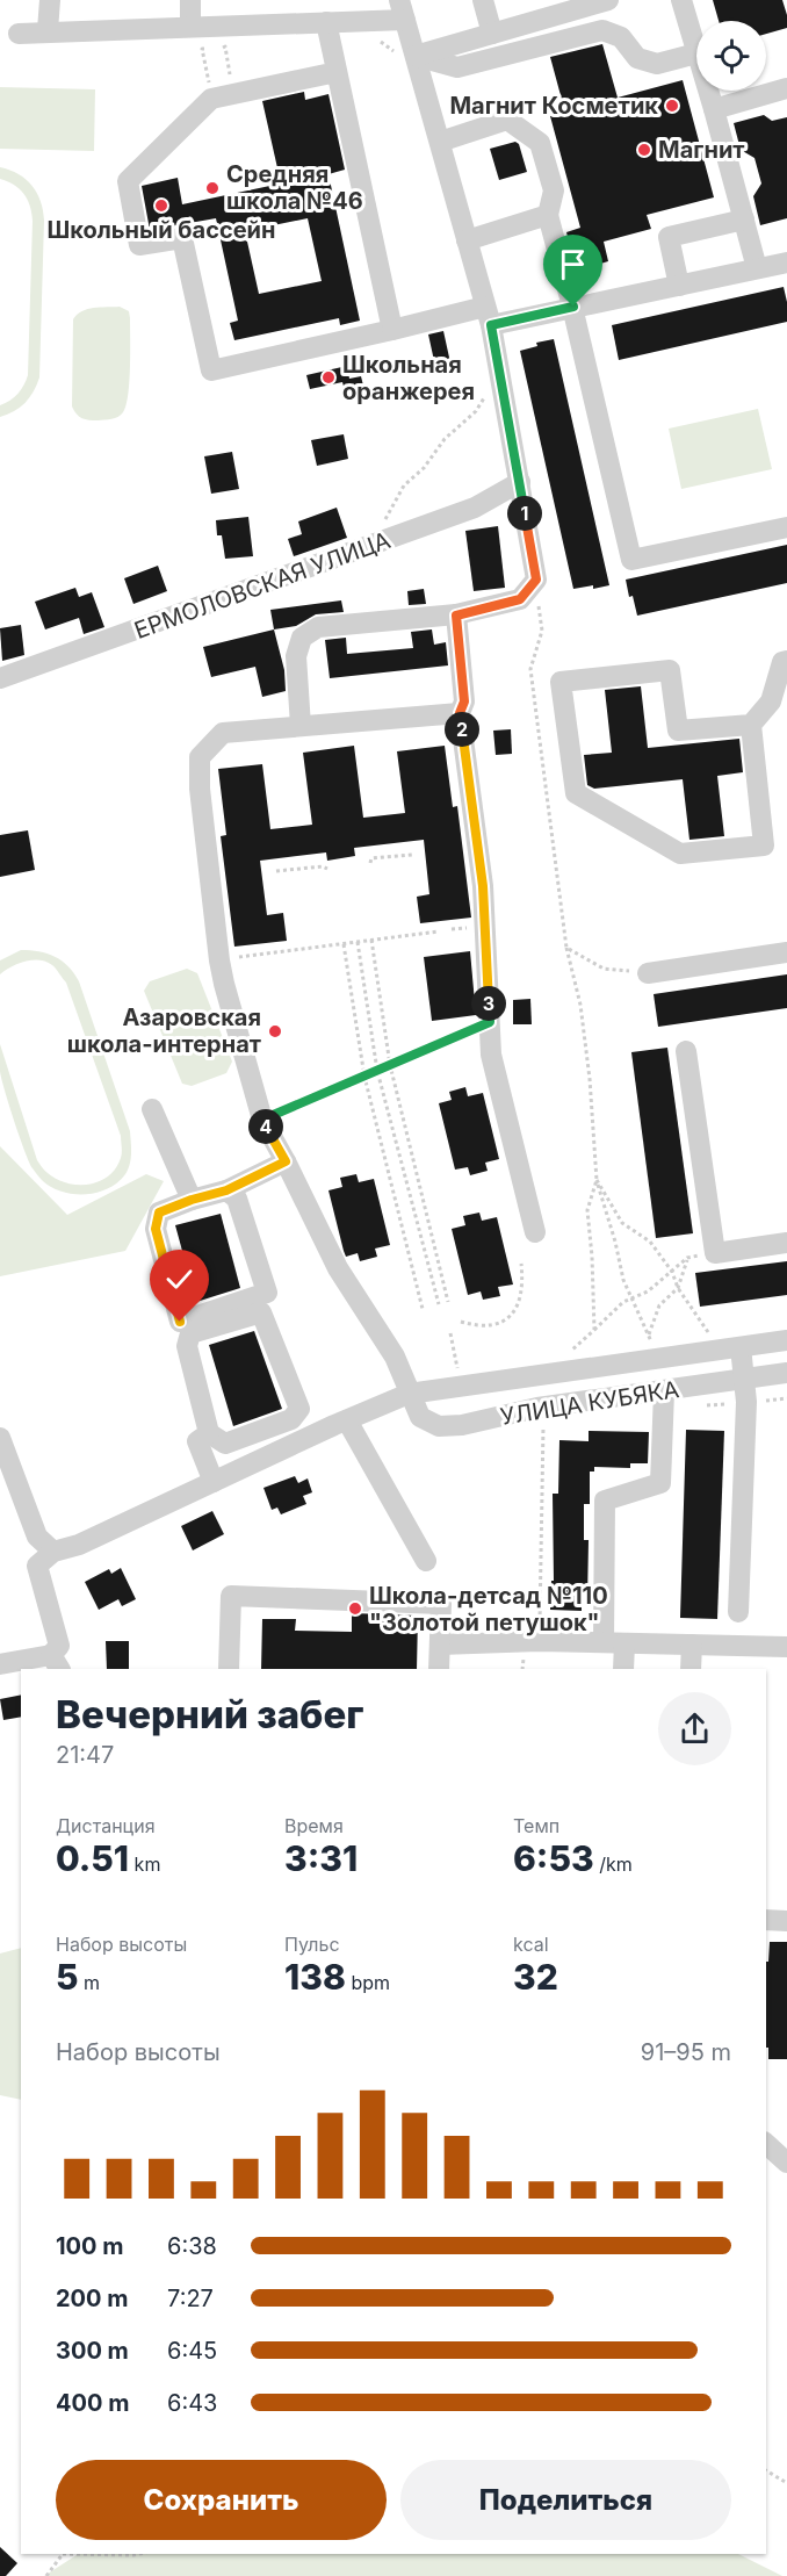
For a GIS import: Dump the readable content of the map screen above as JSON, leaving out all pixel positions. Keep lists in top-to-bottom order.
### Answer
{
  "streets": {
    "street": ["ЕРМОЛОВСКАЯ УЛИЦА", "УЛИЦА КУБЯКА"]
  },
  "places": [
    "Магнит Косметик",
    "Магнит",
    "Средняя школа №46",
    "Школьный бассейн",
    "Школьная оранжерея",
    "Азаровская школа-интернат",
    "Школа-детсад №110 \"Золотой петушок\""
  ],
  "page": {
    "pins": [
      "1",
      "2",
      "3",
      "4"
    ],
    "heading": ["Вечерний забег", "21:47"],
    "stats": [
      ["Дистанция", "0.51 km"],
      ["Время", "3:31"],
      ["Темп", "6:53 /km"],
      ["Набор высоты", "5 m"],
      ["Пульс", "138 bpm"],
      ["kcal", "32"]
    ],
    "chart": ["Набор высоты", "91–95 m"],
    "list": [
      {
        "name": "100 m",
        "note": "6:38"
      },
      {
        "name": "200 m",
        "note": "7:27"
      },
      {
        "name": "300 m",
        "note": "6:45"
      },
      {
        "name": "400 m",
        "note": "6:43"
      }
    ],
    "buttons": ["Сохранить", "Поделиться"]
  }
}
